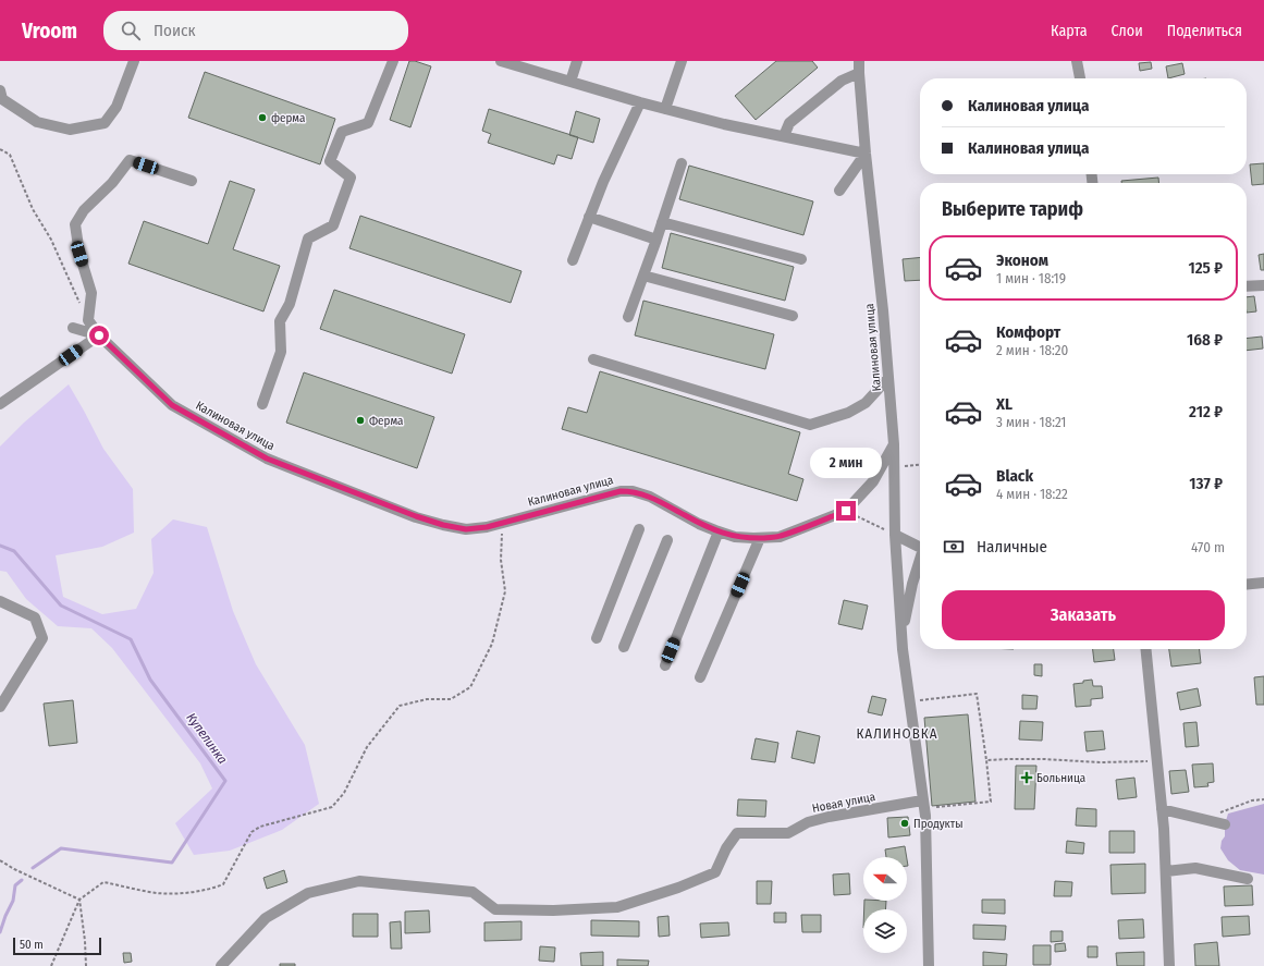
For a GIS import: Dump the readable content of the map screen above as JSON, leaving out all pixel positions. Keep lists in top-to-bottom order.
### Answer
{
  "streets": {
    "street": ["Калиновая улица", "Новая улица"]
  },
  "districts": ["КАЛИНОВКА"],
  "water": ["Купелинка"],
  "places": {
    "other": ["ферма", "Ферма", "Продукты"],
    "health": ["Больница"]
  },
  "scale_bar": "50 m",
  "north": "left",
  "page": {
    "header": "Vroom",
    "search": "Поиск",
    "nav": ["Карта", "Слои", "Поделиться"],
    "banner": ["Калиновая улица", "Калиновая улица"],
    "heading": "Выберите тариф",
    "list": [
      {
        "name": "Эконом",
        "note": "1 мин · 18:19",
        "value": "125 ₽"
      },
      {
        "name": "Комфорт",
        "note": "2 мин · 18:20",
        "value": "168 ₽"
      },
      {
        "name": "XL",
        "note": "3 мин · 18:21",
        "value": "212 ₽"
      },
      {
        "name": "Black",
        "note": "4 мин · 18:22",
        "value": "137 ₽"
      }
    ],
    "bubble": "2 мин",
    "pay": ["Наличные", "470 m"],
    "buttons": "Заказать",
    "scale": "50 m"
  }
}
